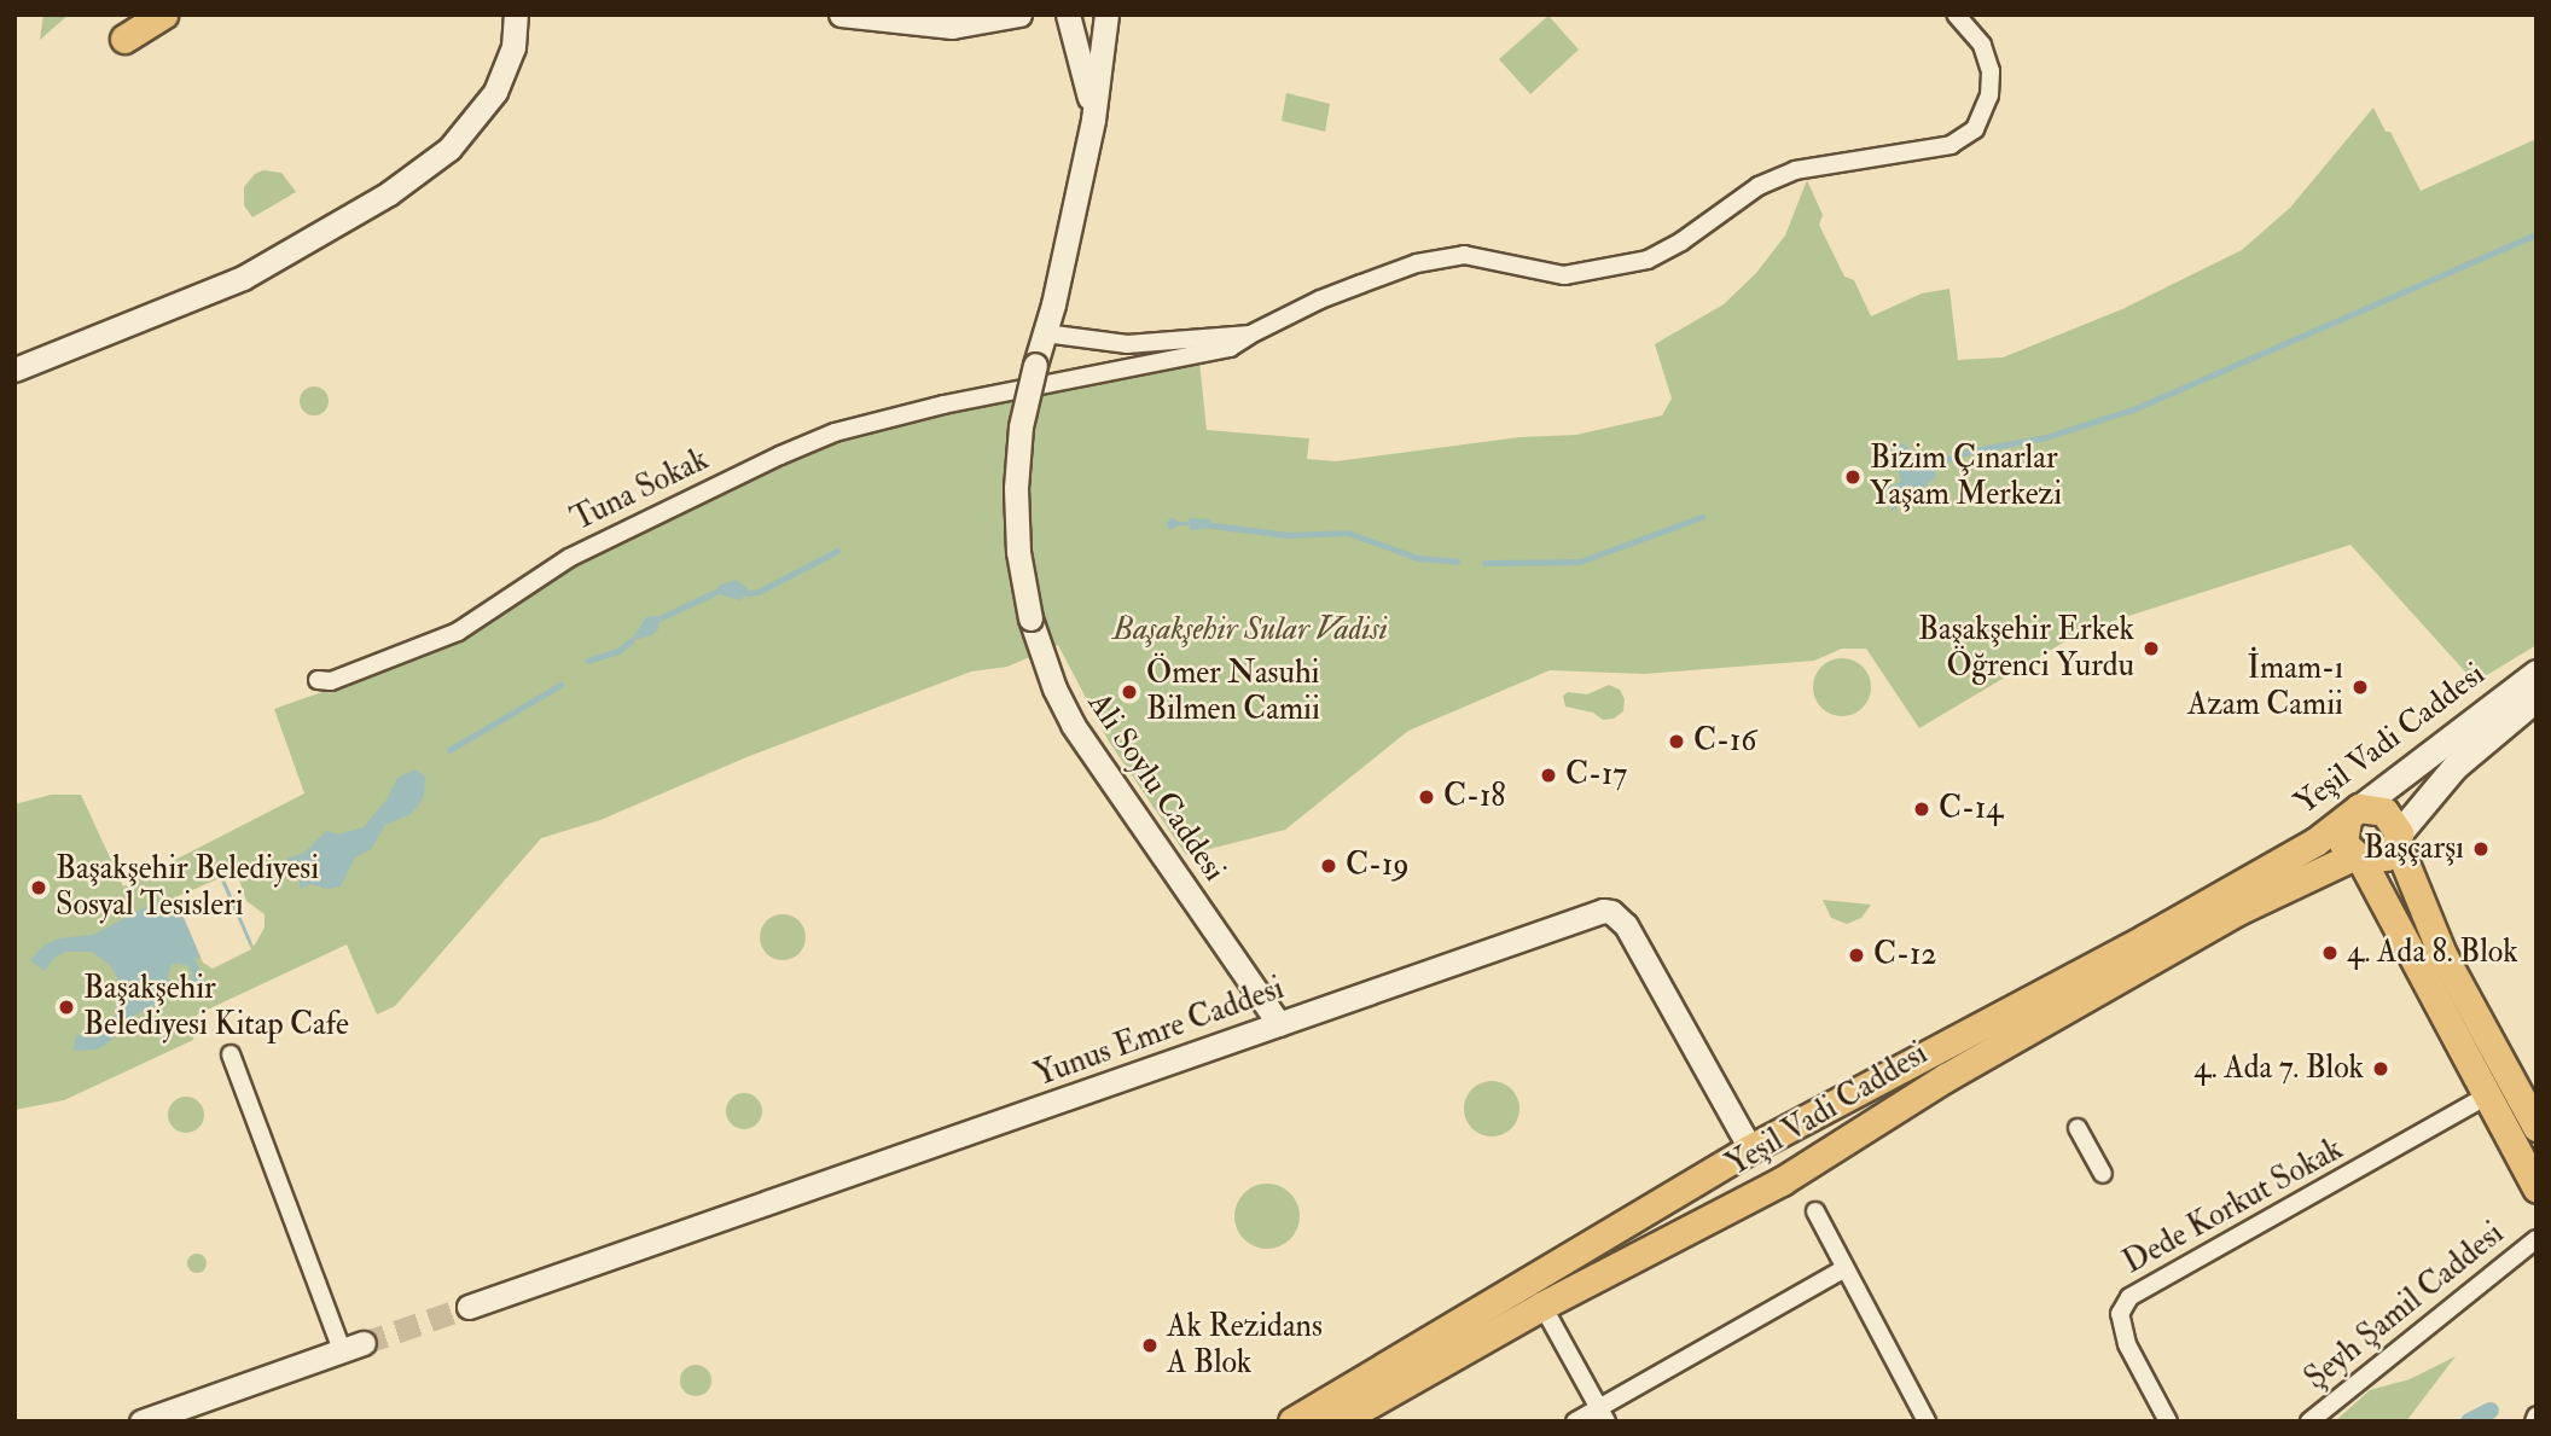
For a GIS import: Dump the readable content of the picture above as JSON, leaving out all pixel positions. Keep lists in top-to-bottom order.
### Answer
{
  "streets": {
    "main road": ["Yeşil Vadi Caddesi"],
    "street": [
      "Tuna Sokak",
      "Ali Soylu Caddesi",
      "Yunus Emre Caddesi",
      "Dede Korkut Sokak",
      "Şeyh Şamil Caddesi"
    ]
  },
  "crossings": [
    ["Yeşil Vadi Caddesi", "Yunus Emre Caddesi"],
    ["Ali Soylu Caddesi", "Yunus Emre Caddesi"]
  ],
  "parks": ["Başakşehir Sular Vadisi"],
  "places": [
    "Bizim Çınarlar Yaşam Merkezi",
    "Başakşehir Erkek Öğrenci Yurdu",
    "İmam-ı Azam Camii",
    "Ömer Nasuhi Bilmen Camii",
    "C-16",
    "C-17",
    "C-18",
    "C-14",
    "Başçarşı",
    "C-19",
    "Başakşehir Belediyesi Sosyal Tesisleri",
    "4. Ada 8. Blok",
    "C-12",
    "Başakşehir Belediyesi Kitap Cafe",
    "4. Ada 7. Blok",
    "Ak Rezidans A Blok"
  ]
}
